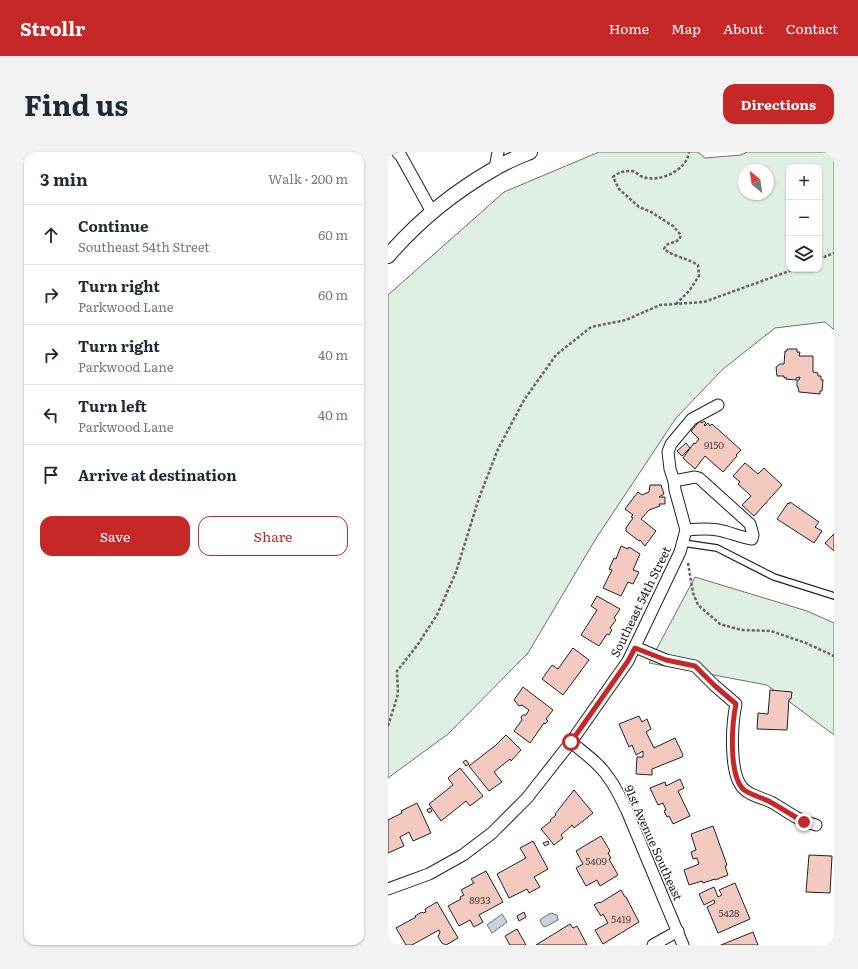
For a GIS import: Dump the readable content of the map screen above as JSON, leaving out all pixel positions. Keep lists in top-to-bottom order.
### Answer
{
  "streets": {
    "street": ["Southeast 54th Street", "91st Avenue Southeast"]
  },
  "crossings": [
    ["Southeast 54th Street", "91st Avenue Southeast"]
  ],
  "house_numbers": [
    "9150",
    "5409",
    "8933",
    "5428",
    "5419"
  ],
  "north": "top left",
  "page": {
    "header": "Strollr",
    "nav": [
      "Home",
      "Map",
      "About",
      "Contact"
    ],
    "title": "Find us",
    "buttons": [
      "Directions",
      ["Save", "Share"]
    ],
    "heading": ["3 min", "Walk · 200 m"],
    "map_buttons": ["+", "−"],
    "list": [
      ["Continue", "Southeast 54th Street", "60 m"],
      ["Turn right", "Parkwood Lane", "60 m"],
      ["Turn right", "Parkwood Lane", "40 m"],
      ["Turn left", "Parkwood Lane", "40 m"],
      "Arrive at destination"
    ]
  }
}
